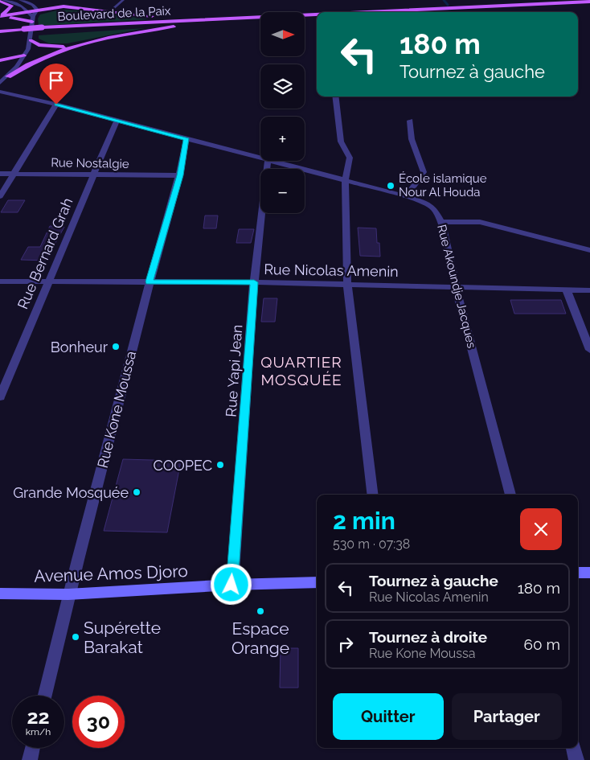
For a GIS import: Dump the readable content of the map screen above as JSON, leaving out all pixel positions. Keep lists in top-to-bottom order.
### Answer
{
  "streets": {
    "main road": ["Boulevard de la Paix"],
    "street": [
      "Rue Nostalgie",
      "Rue Bernard Grah",
      "Rue Nicolas Amenin",
      "Rue Akoundje Jacques",
      "Rue Yapi Jean",
      "Rue Kone Moussa",
      "Avenue Amos Djoro"
    ]
  },
  "crossings": [
    ["Rue Nostalgie", "Rue Bernard Grah"],
    ["Rue Nostalgie", "Rue Kone Moussa"],
    ["Rue Bernard Grah", "Rue Nicolas Amenin"],
    ["Rue Bernard Grah", "Rue Akoundje Jacques"],
    ["Rue Nicolas Amenin", "Rue Akoundje Jacques"],
    ["Rue Nicolas Amenin", "Rue Yapi Jean"],
    ["Rue Nicolas Amenin", "Rue Kone Moussa"],
    ["Rue Akoundje Jacques", "Rue Kone Moussa"],
    ["Rue Yapi Jean", "Avenue Amos Djoro"],
    ["Rue Kone Moussa", "Avenue Amos Djoro"]
  ],
  "districts": ["QUARTIER MOSQUÉE"],
  "places": [
    "École islamique Nour Al Houda",
    "Bonheur",
    "COOPEC",
    "Grande Mosquée",
    "Espace Orange",
    "Supérette Barakat"
  ],
  "north": "right",
  "page": {
    "map_buttons": ["+", "−"],
    "turn": ["180 m", "Tournez à gauche"],
    "heading": ["2 min", "530 m · 07:38"],
    "list": [
      {
        "name": "Tournez à gauche",
        "note": "Rue Nicolas Amenin",
        "value": "180 m"
      },
      {
        "name": "Tournez à droite",
        "note": "Rue Kone Moussa",
        "value": "60 m"
      }
    ],
    "buttons": ["Quitter", "Partager"],
    "speed": "22 km/h",
    "limit": "30"
  }
}
